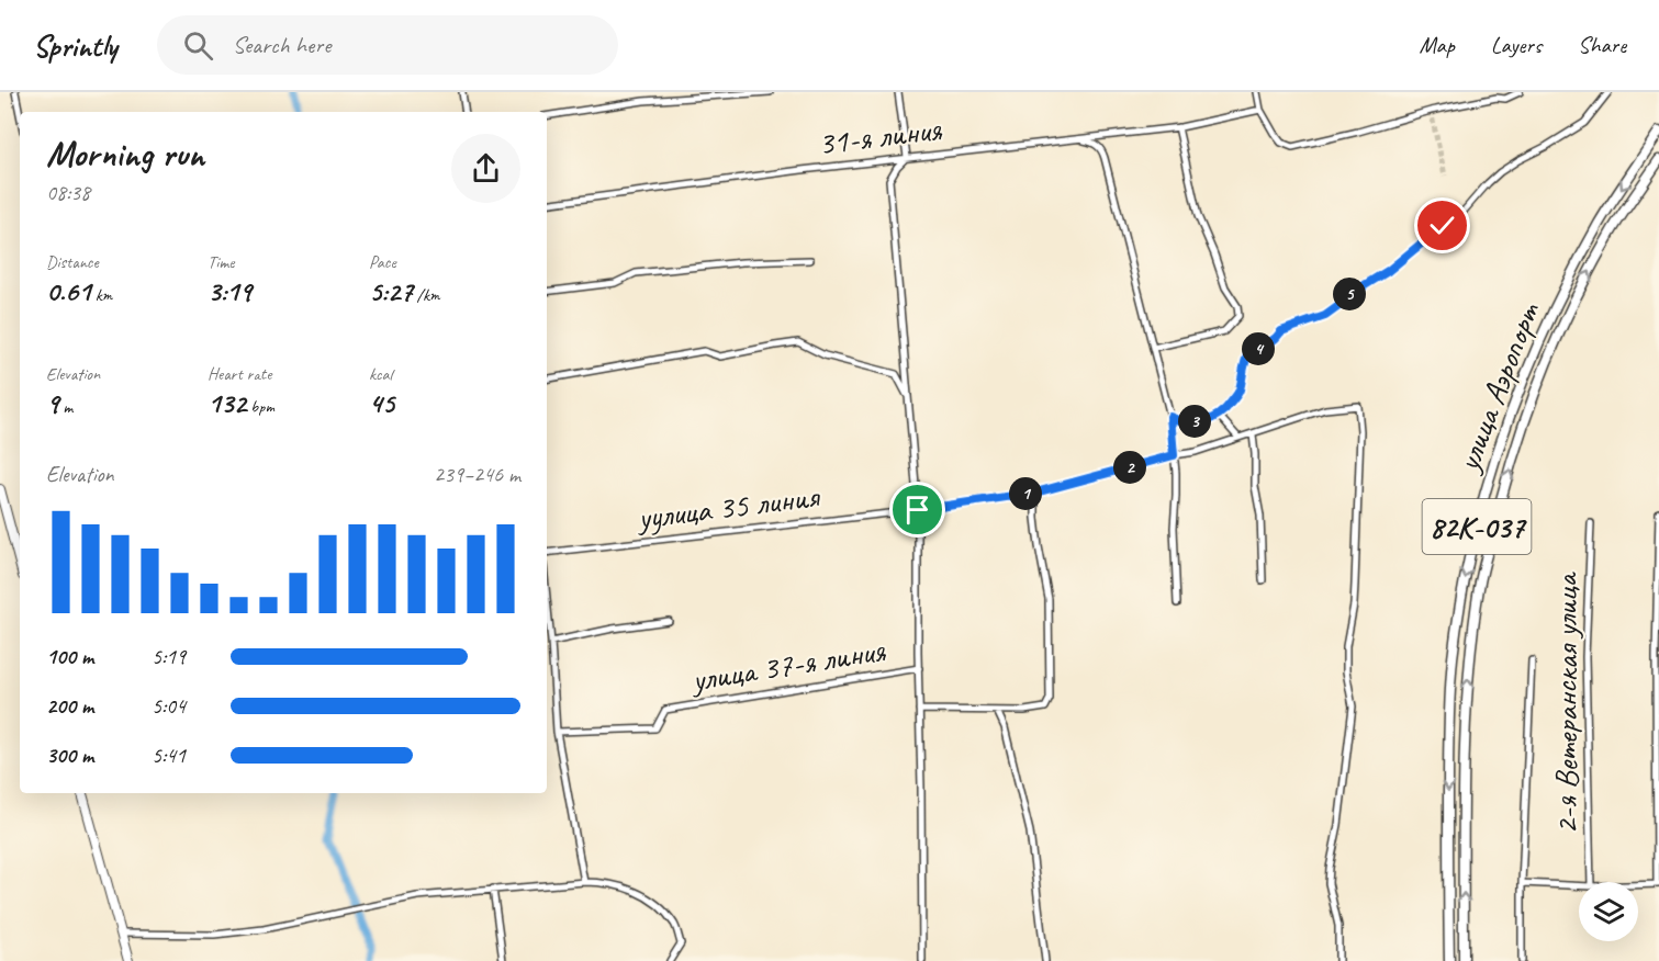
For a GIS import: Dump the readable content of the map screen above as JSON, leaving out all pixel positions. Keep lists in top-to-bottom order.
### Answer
{
  "streets": {
    "main road": ["улица Аэропорт", "82К-037"],
    "street": [
      "31-я линия",
      "уулица 35 линия",
      "улица 37-я линия",
      "2-я Ветеранская улица"
    ]
  },
  "page": {
    "header": "Sprintly",
    "search": "Search here",
    "nav": ["Map", "Layers", "Share"],
    "heading": ["Morning run", "08:38"],
    "stats": [
      ["Distance", "0.61 km"],
      ["Time", "3:19"],
      ["Pace", "5:27 /km"],
      ["Elevation", "9 m"],
      ["Heart rate", "132 bpm"],
      ["kcal", "45"]
    ],
    "pins": [
      "5",
      "4",
      "3",
      "2",
      "1"
    ],
    "chart": ["Elevation", "239–246 m"],
    "list": [
      {
        "name": "100 m",
        "note": "5:19"
      },
      {
        "name": "200 m",
        "note": "5:04"
      },
      {
        "name": "300 m",
        "note": "5:41"
      }
    ]
  }
}
